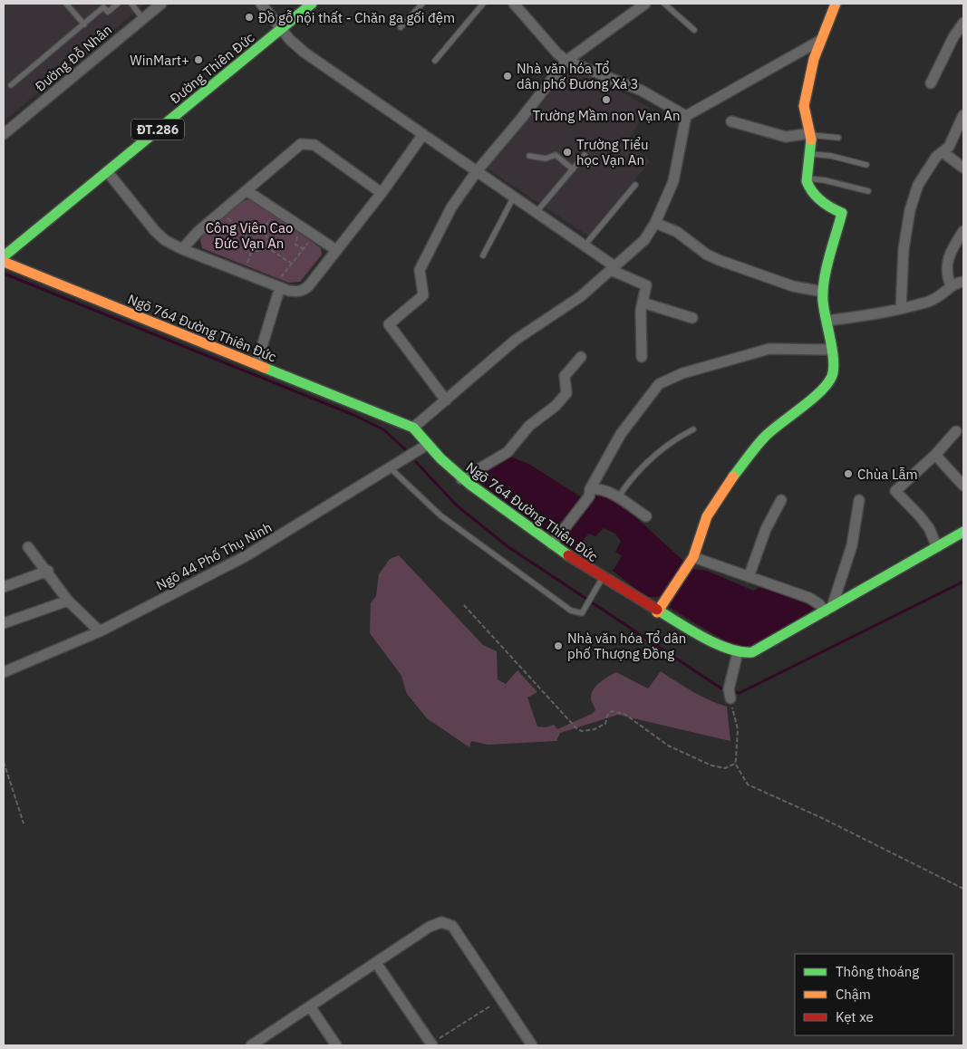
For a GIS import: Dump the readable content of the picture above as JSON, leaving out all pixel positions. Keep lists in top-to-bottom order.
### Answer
{
  "streets": {
    "street": [
      "Đường Đỗ Nhân",
      "Đường Thiên Đức",
      "ĐT.286",
      "Ngõ 764 Đường Thiên Đức",
      "Ngõ 44 Phố Thụ Ninh"
    ]
  },
  "crossings": [
    ["Ngõ 764 Đường Thiên Đức", "Ngõ 44 Phố Thụ Ninh"]
  ],
  "parks": ["Công Viên Cao Đức Vạn An"],
  "places": [
    "Đồ gỗ nội thất - Chăn ga gối đệm",
    "WinMart+",
    "Nhà văn hóa Tổ dân phố Đương Xá 3",
    "Trường Mầm non Vạn An",
    "Trường Tiểu học Vạn An",
    "Chùa Lẫm",
    "Nhà văn hóa Tổ dân phố Thượng Đồng"
  ],
  "legend": ["Thông thoáng", "Chậm", "Kẹt xe"]
}
